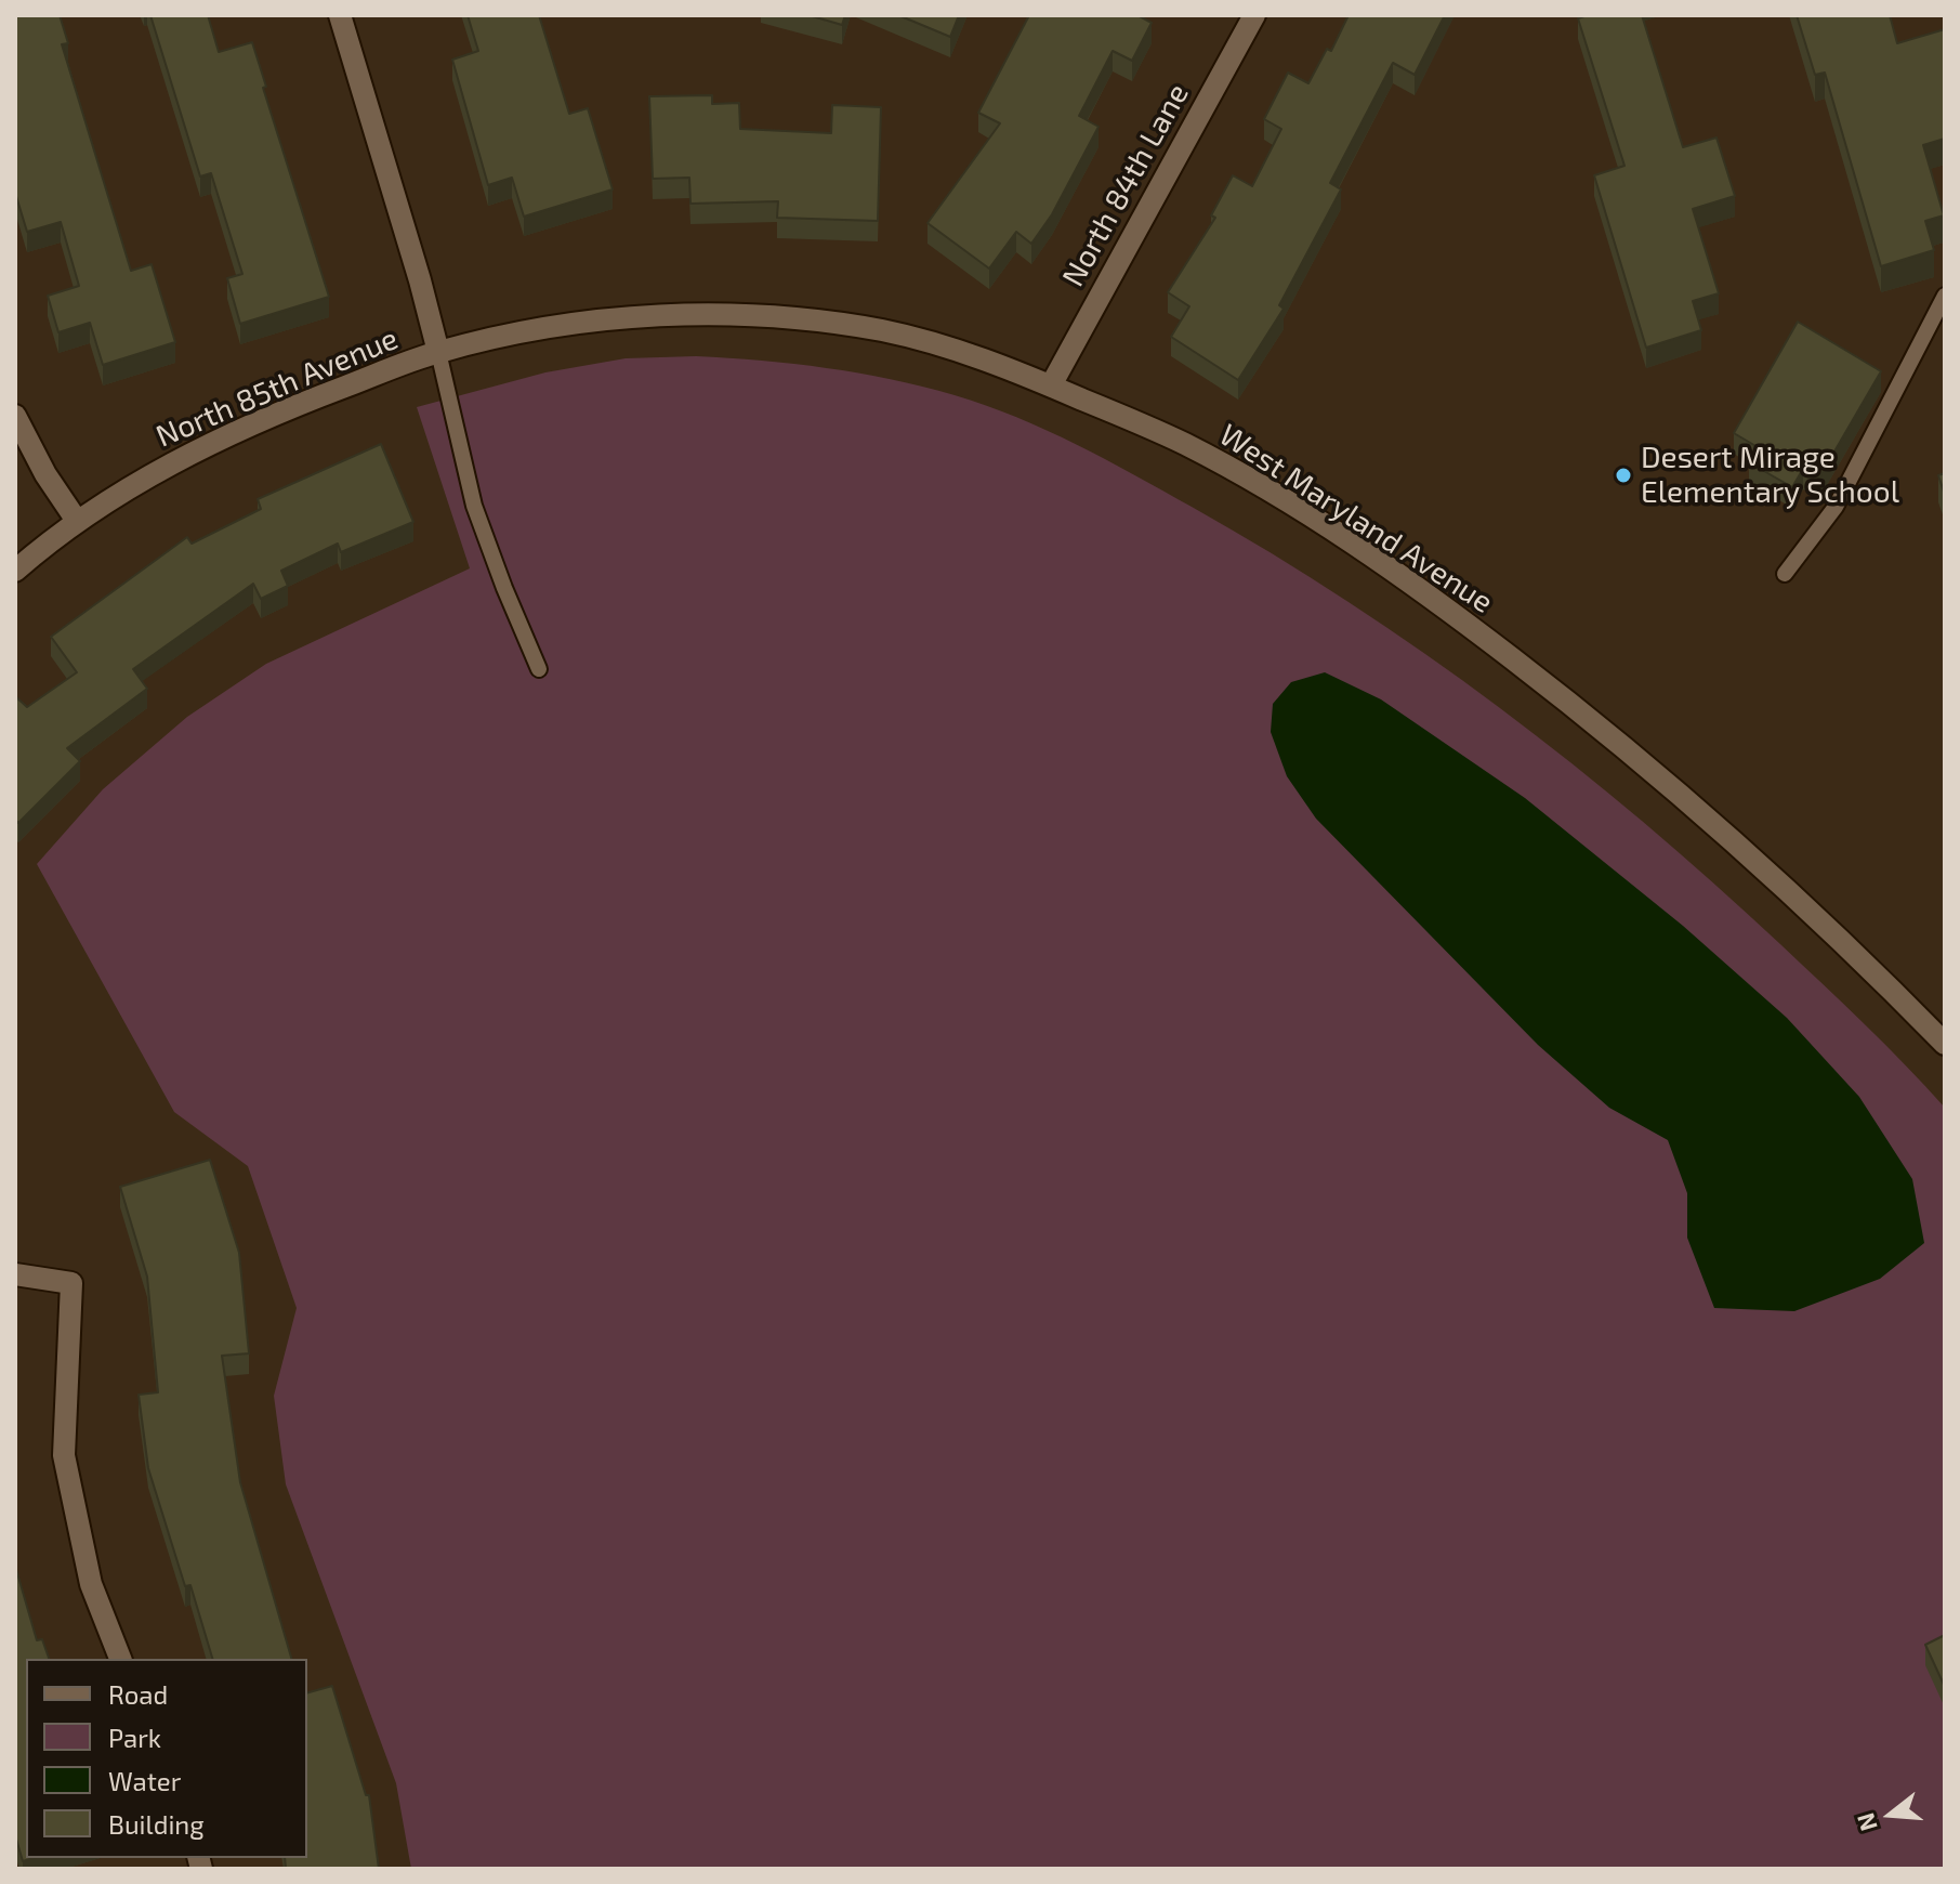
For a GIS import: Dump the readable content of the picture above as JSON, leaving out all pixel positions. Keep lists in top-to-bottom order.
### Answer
{
  "streets": {
    "street": ["North 84th Lane", "North 85th Avenue", "West Maryland Avenue"]
  },
  "crossings": [
    ["North 84th Lane", "West Maryland Avenue"],
    ["North 85th Avenue", "West Maryland Avenue"]
  ],
  "places": ["Desert Mirage Elementary School"],
  "legend": [
    "Road",
    "Park",
    "Water",
    "Building"
  ],
  "north": "left"
}
